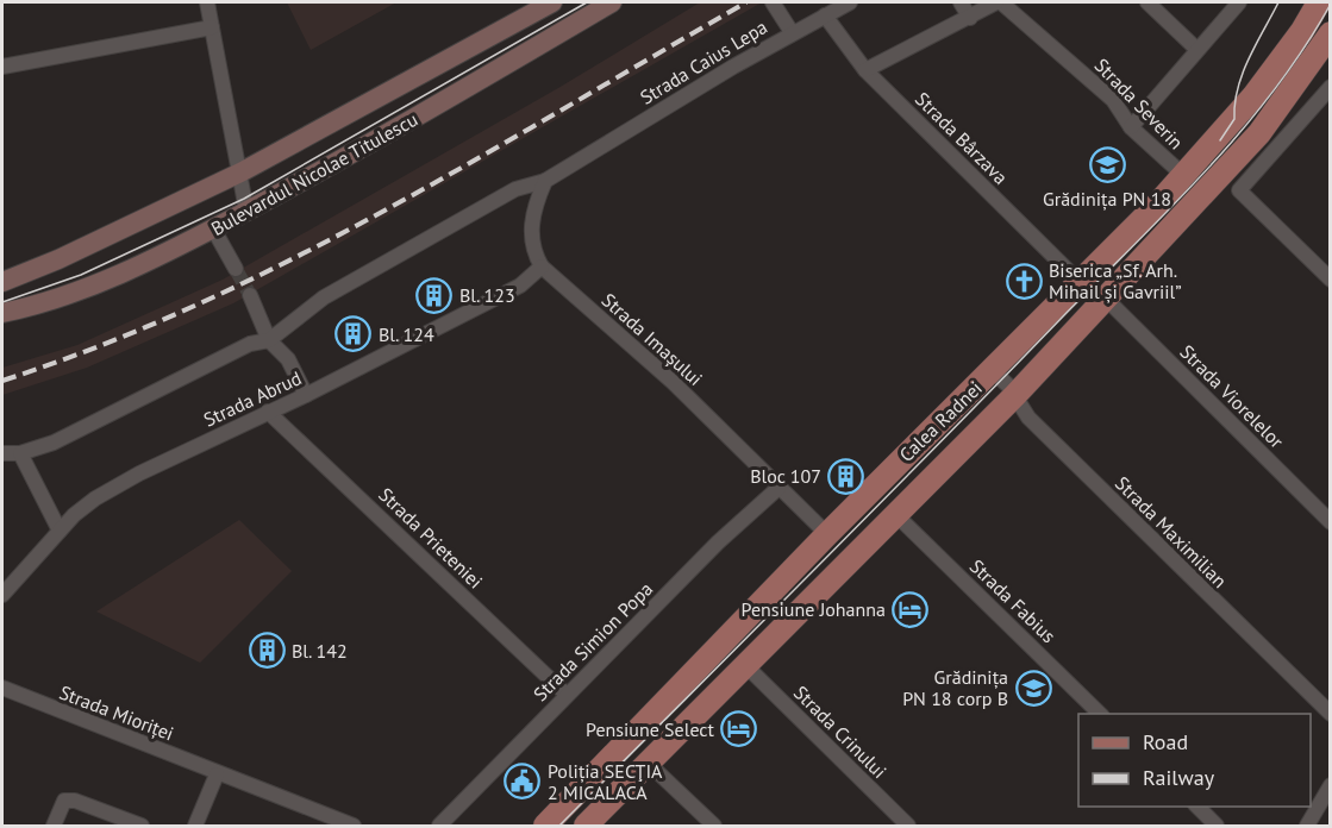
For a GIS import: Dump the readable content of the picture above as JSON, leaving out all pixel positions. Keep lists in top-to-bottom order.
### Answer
{
  "streets": {
    "main road": ["Bulevardul Nicolae Titulescu", "Calea Radnei"],
    "street": [
      "Strada Caius Lepa",
      "Strada Severin",
      "Strada Bârzava",
      "Strada Imașului",
      "Strada Viorelelor",
      "Strada Abrud",
      "Strada Maximilian",
      "Strada Prieteniei",
      "Strada Fabius",
      "Strada Simion Popa",
      "Strada Mioriței",
      "Strada Crinului"
    ]
  },
  "crossings": [
    ["Strada Caius Lepa", "Strada Bârzava"],
    ["Strada Severin", "Strada Bârzava"],
    ["Strada Severin", "Calea Radnei"],
    ["Strada Bârzava", "Calea Radnei"],
    ["Strada Imașului", "Strada Abrud"],
    ["Strada Imașului", "Calea Radnei"],
    ["Strada Imașului", "Strada Simion Popa"],
    ["Strada Viorelelor", "Calea Radnei"],
    ["Strada Abrud", "Strada Prieteniei"],
    ["Calea Radnei", "Strada Maximilian"],
    ["Calea Radnei", "Strada Fabius"],
    ["Calea Radnei", "Strada Crinului"],
    ["Strada Prieteniei", "Strada Simion Popa"]
  ],
  "places": {
    "school or university": ["Grădinița PN 18", "Grădinița PN 18 corp B"],
    "church": ["Biserica „Sf. Arh. Mihail și Gavriil”"],
    "building": [
      "Bl. 123",
      "Bl. 124",
      "Bloc 107",
      "Bl. 142"
    ],
    "hotel": ["Pensiune Johanna", "Pensiune Select"],
    "public building": ["Poliția SECŢIA 2 MICALACA"]
  },
  "legend": ["Road", "Railway"]
}
